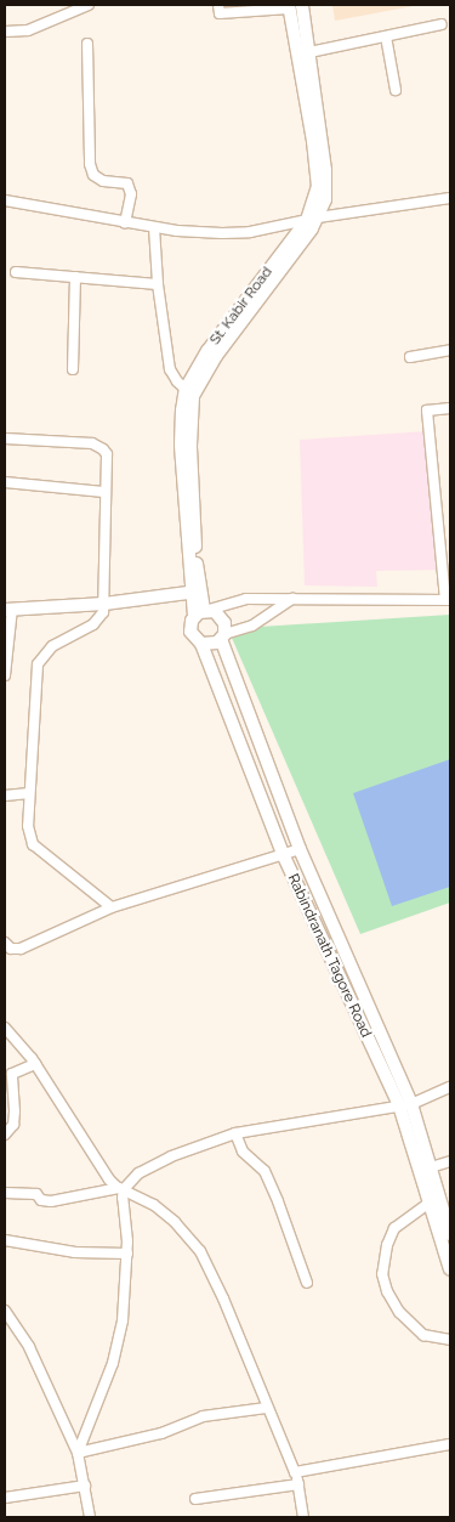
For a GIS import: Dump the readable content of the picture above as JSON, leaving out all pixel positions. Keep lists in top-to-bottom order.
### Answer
{
  "streets": {
    "main road": ["St. Kabir Road", "Rabindranath Tagore Road"]
  },
  "crossings": [
    ["St. Kabir Road", "Rabindranath Tagore Road"]
  ]
}
